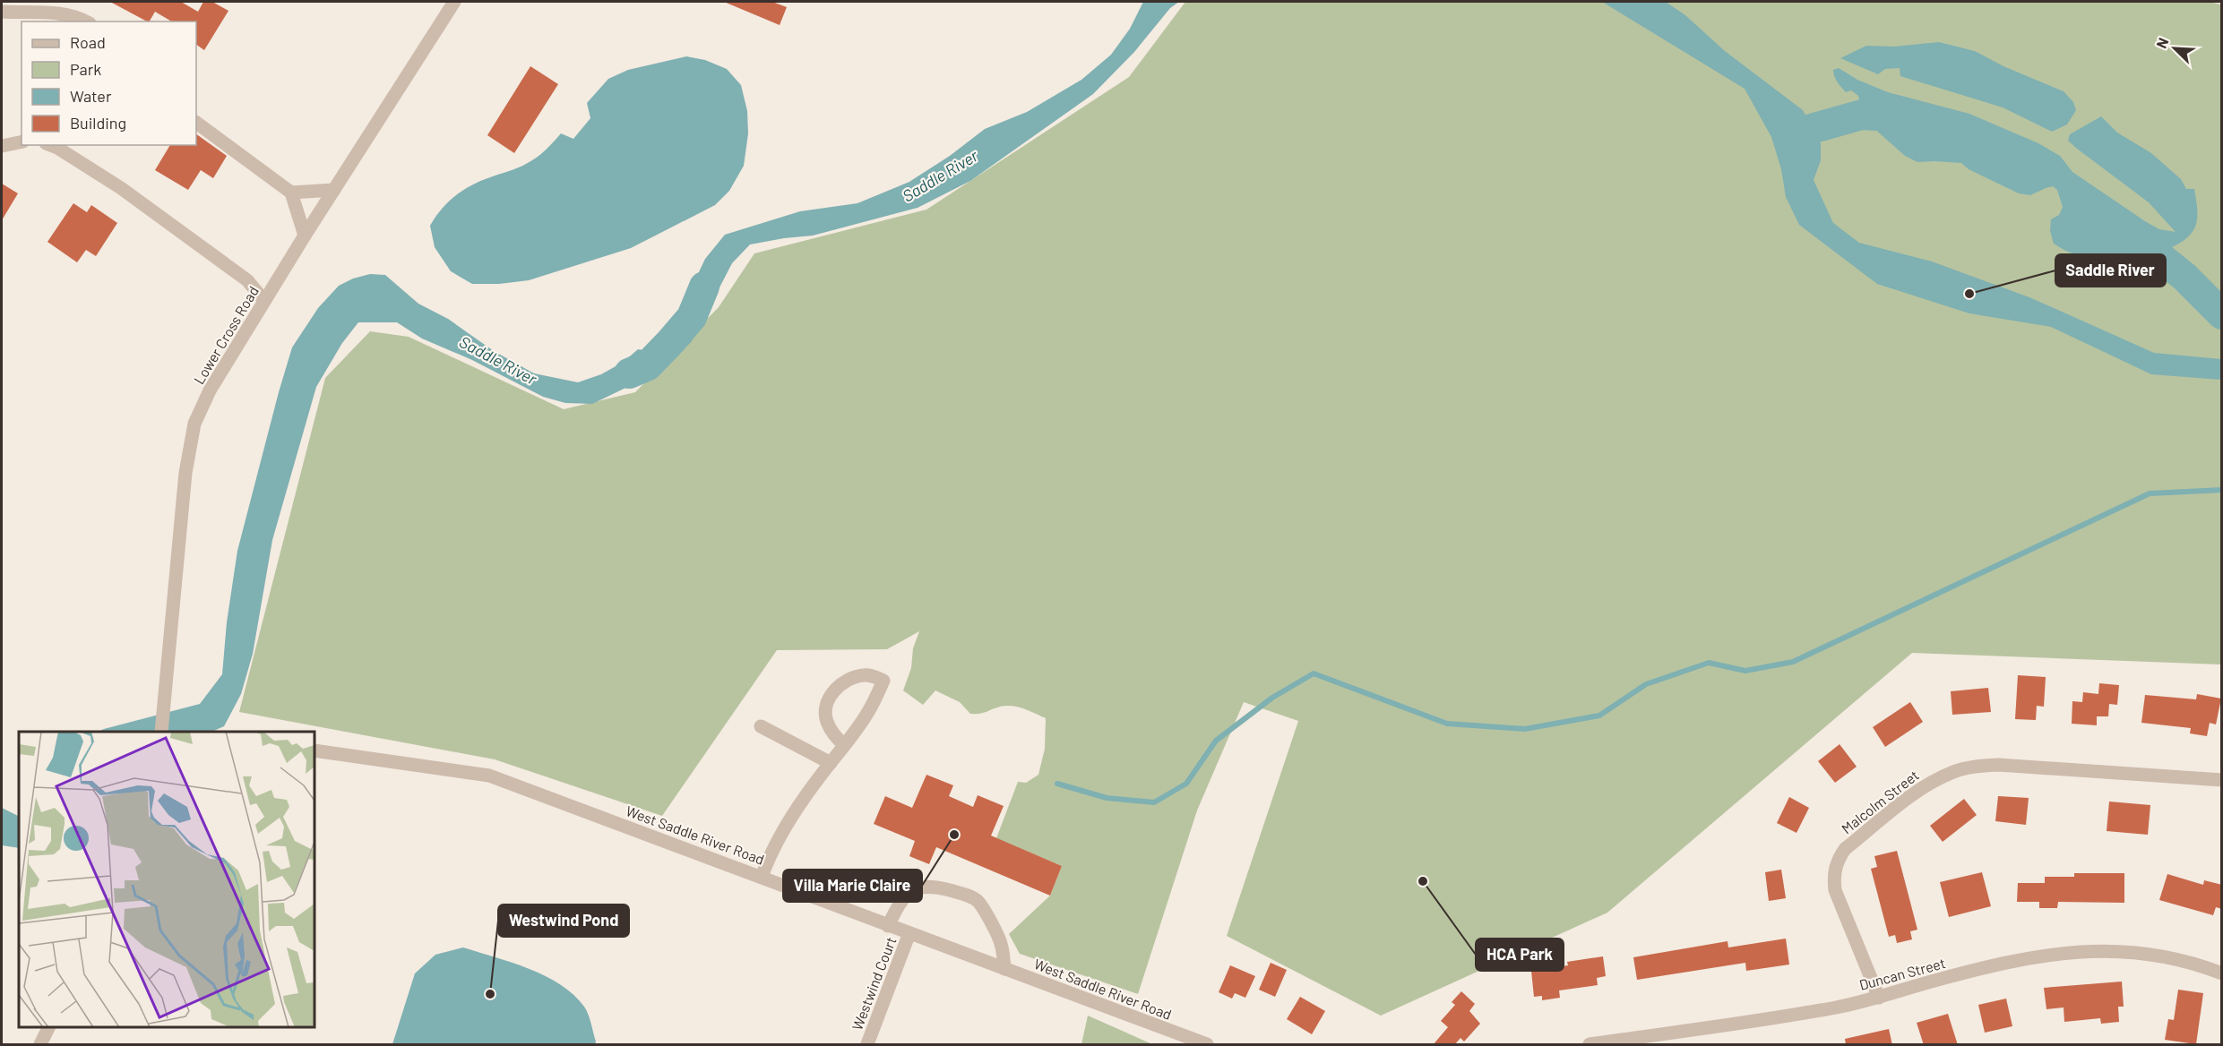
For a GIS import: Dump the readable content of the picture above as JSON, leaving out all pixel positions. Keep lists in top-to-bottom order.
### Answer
{
  "streets": {
    "street": [
      "Lower Cross Road",
      "Malcolm Street",
      "West Saddle River Road",
      "Duncan Street",
      "Westwind Court"
    ]
  },
  "crossings": [
    ["Malcolm Street", "Duncan Street"],
    ["West Saddle River Road", "Westwind Court"]
  ],
  "water": ["Saddle River"],
  "places": [
    "Saddle River",
    "Villa Marie Claire",
    "HCA Park",
    "Westwind Pond"
  ],
  "legend": [
    "Road",
    "Park",
    "Water",
    "Building"
  ],
  "north": "top left"
}
